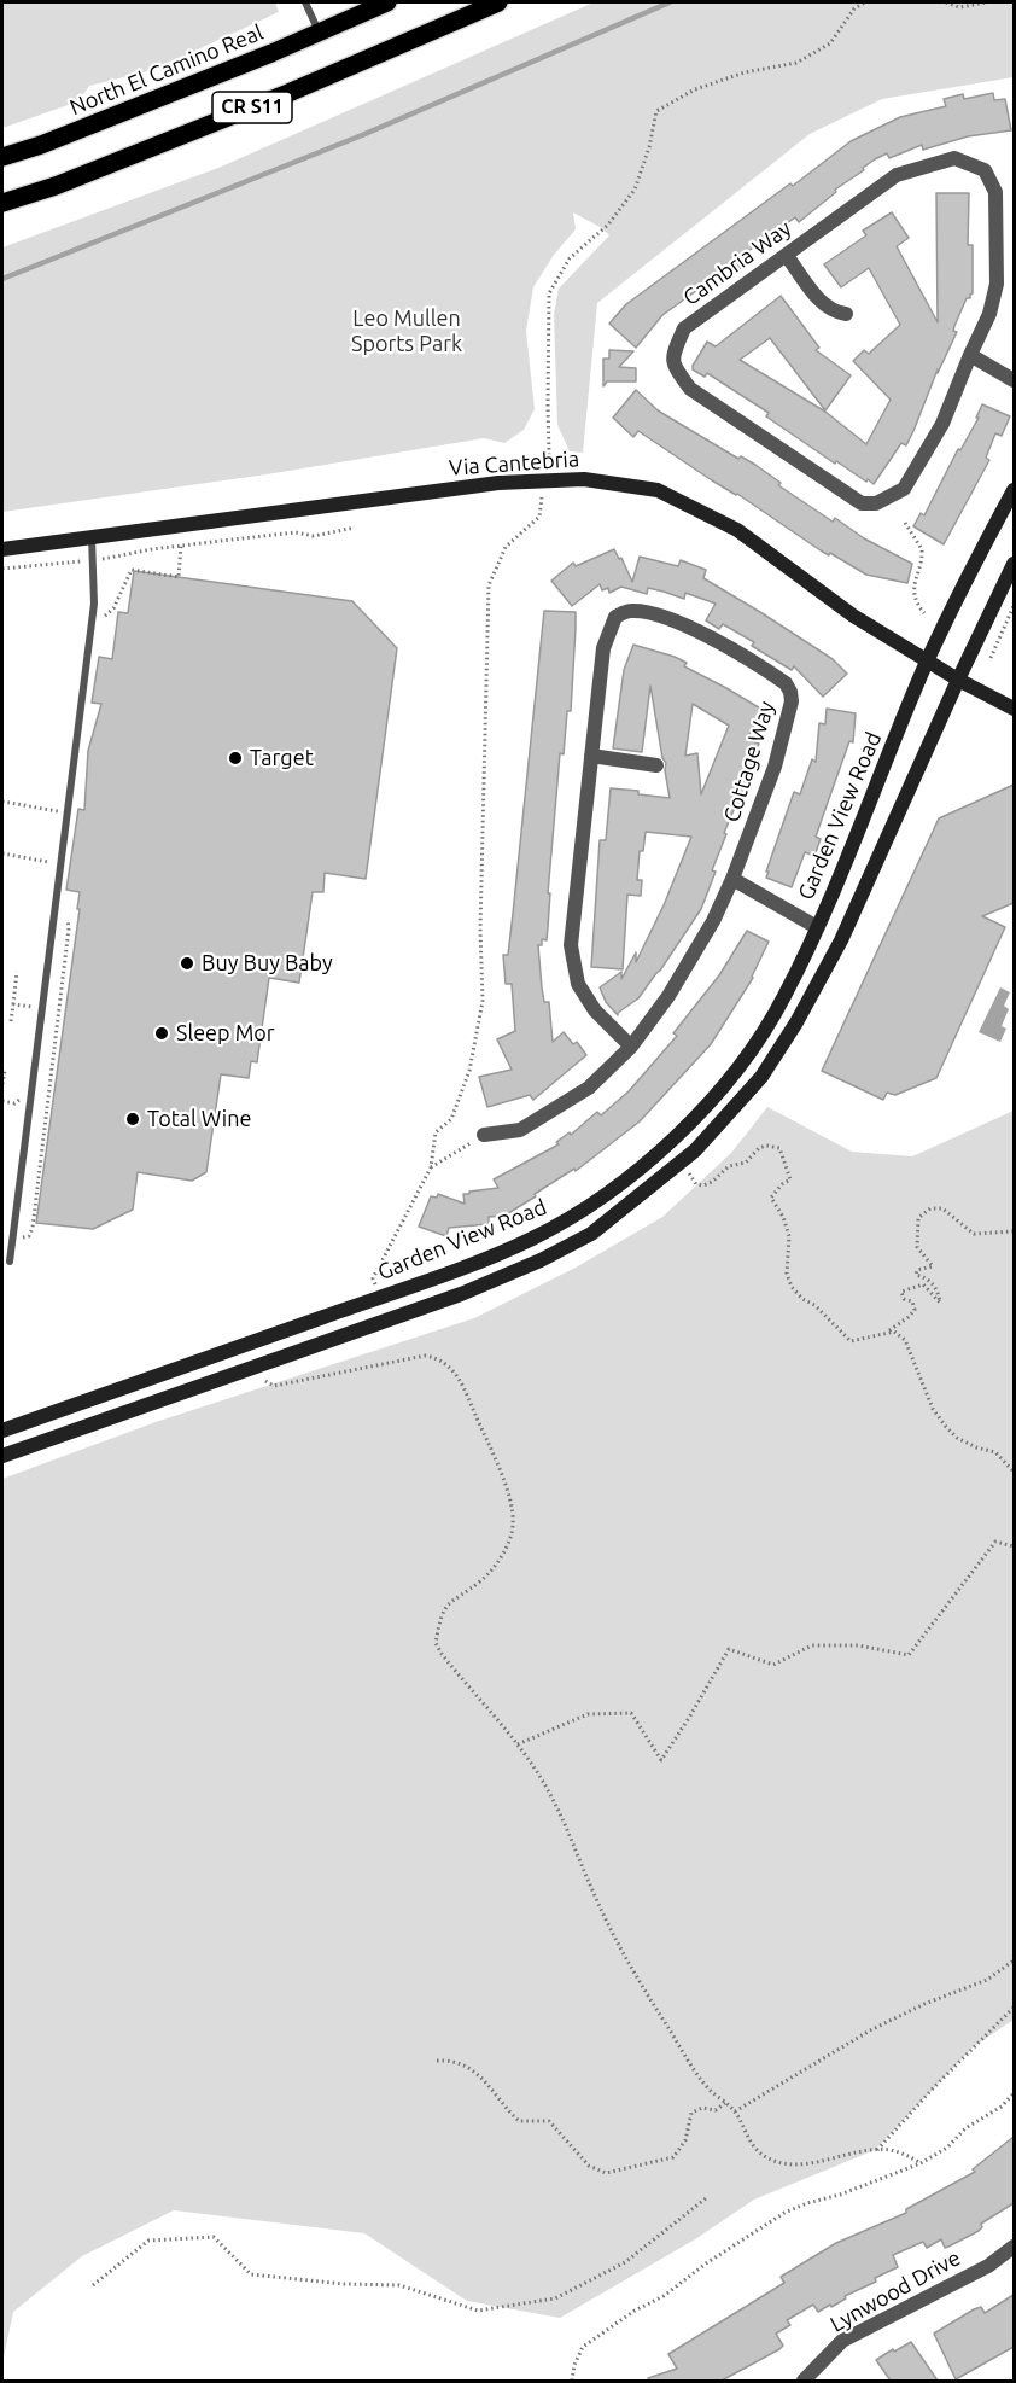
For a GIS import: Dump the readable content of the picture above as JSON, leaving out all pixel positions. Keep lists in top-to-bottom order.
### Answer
{
  "streets": {
    "main road": [
      "North El Camino Real",
      "CR S11",
      "Via Cantebria",
      "Garden View Road"
    ],
    "street": ["Cambria Way", "Cottage Way", "Lynwood Drive"]
  },
  "crossings": [
    ["Via Cantebria", "Garden View Road"]
  ],
  "parks": ["Leo Mullen Sports Park"],
  "places": [
    "Target",
    "Buy Buy Baby",
    "Sleep Mor",
    "Total Wine"
  ]
}
